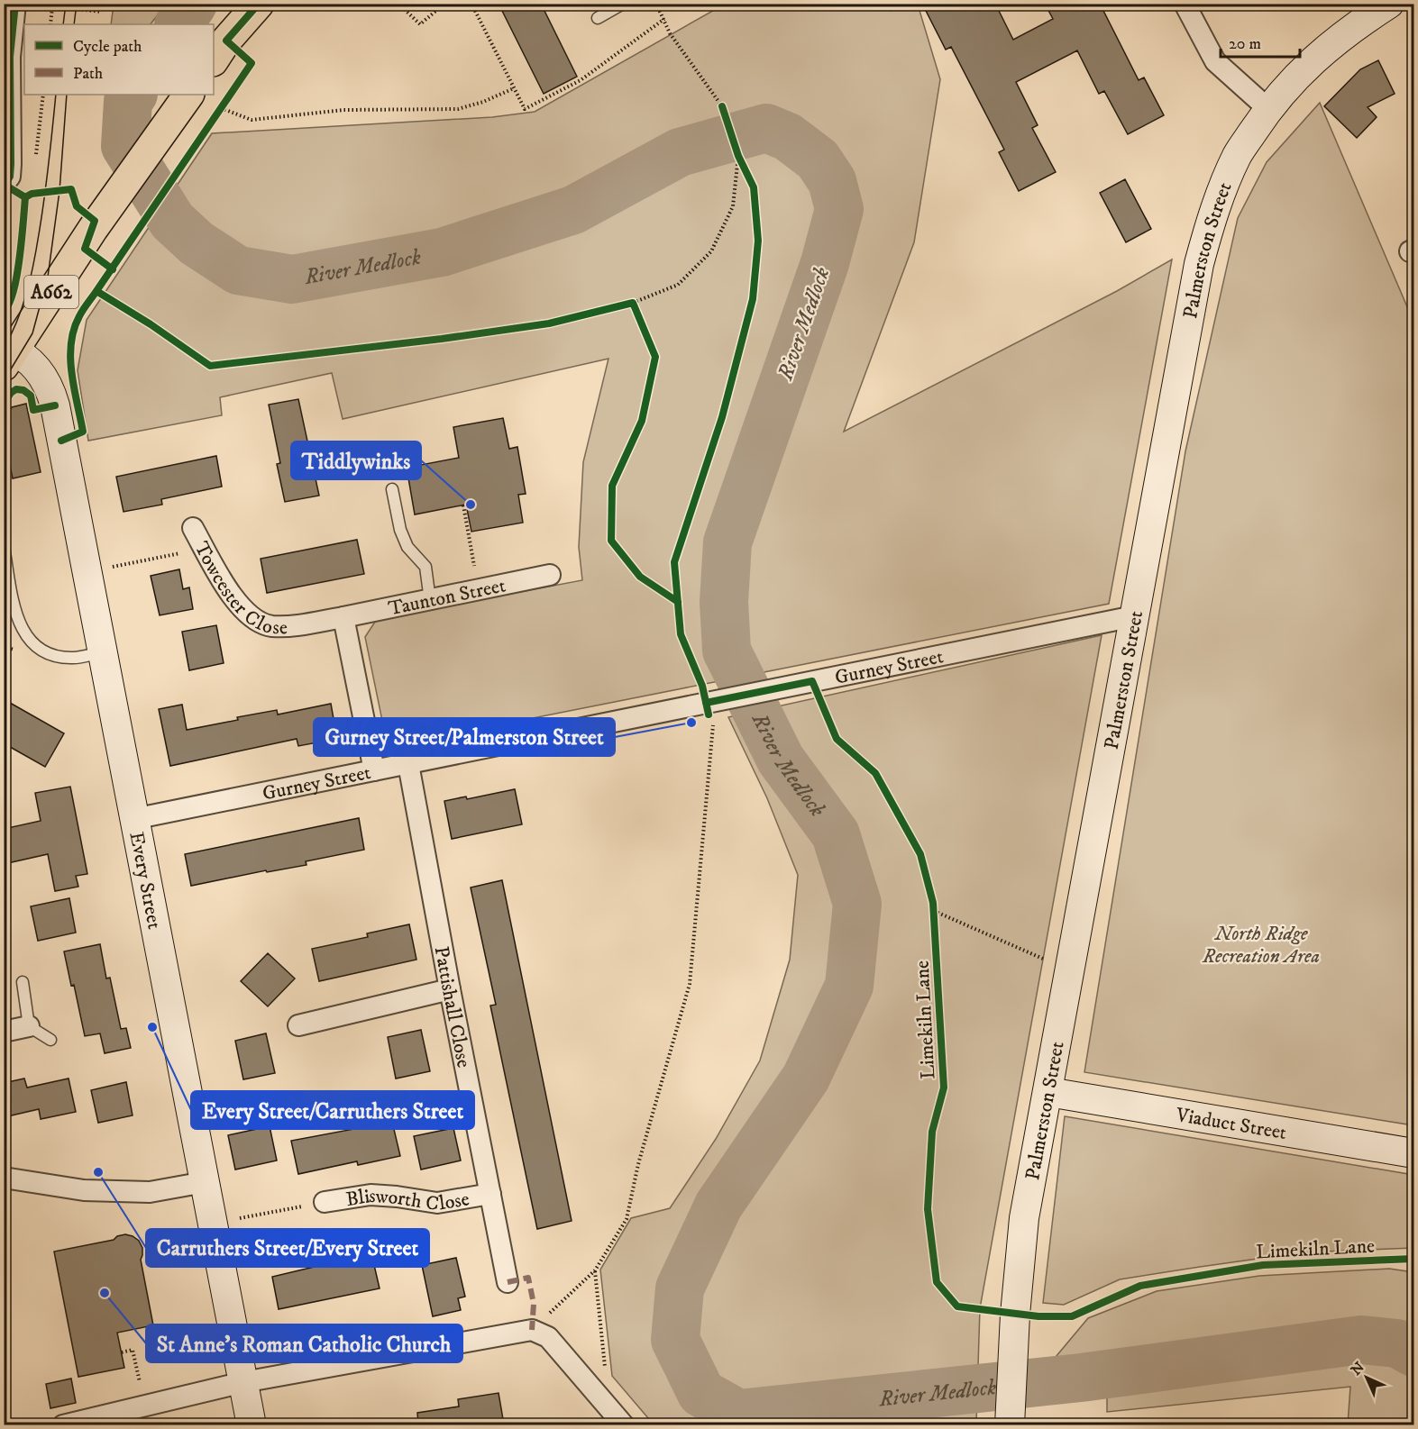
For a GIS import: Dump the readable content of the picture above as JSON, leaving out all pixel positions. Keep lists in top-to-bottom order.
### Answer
{
  "streets": {
    "main road": ["A662"],
    "street": [
      "Palmerston Street",
      "Towcester Close",
      "Taunton Street",
      "Gurney Street",
      "Every Street",
      "Pattishall Close",
      "Viaduct Street",
      "Blisworth Close"
    ],
    "cycle path": ["Limekiln Lane"]
  },
  "crossings": [
    ["Palmerston Street", "Gurney Street"],
    ["Palmerston Street", "Viaduct Street"],
    ["A662", "Every Street"],
    ["Towcester Close", "Taunton Street"],
    ["Gurney Street", "Every Street"],
    ["Gurney Street", "Pattishall Close"],
    ["Pattishall Close", "Blisworth Close"]
  ],
  "water": ["River Medlock"],
  "parks": ["North Ridge Recreation Area"],
  "places": [
    "Tiddlywinks",
    "Gurney Street/Palmerston Street",
    "Every Street/Carruthers Street",
    "Carruthers Street/Every Street",
    "St Anne's Roman Catholic Church"
  ],
  "legend": ["Cycle path", "Path"],
  "scale_bar": "20 m",
  "north": "top left"
}
